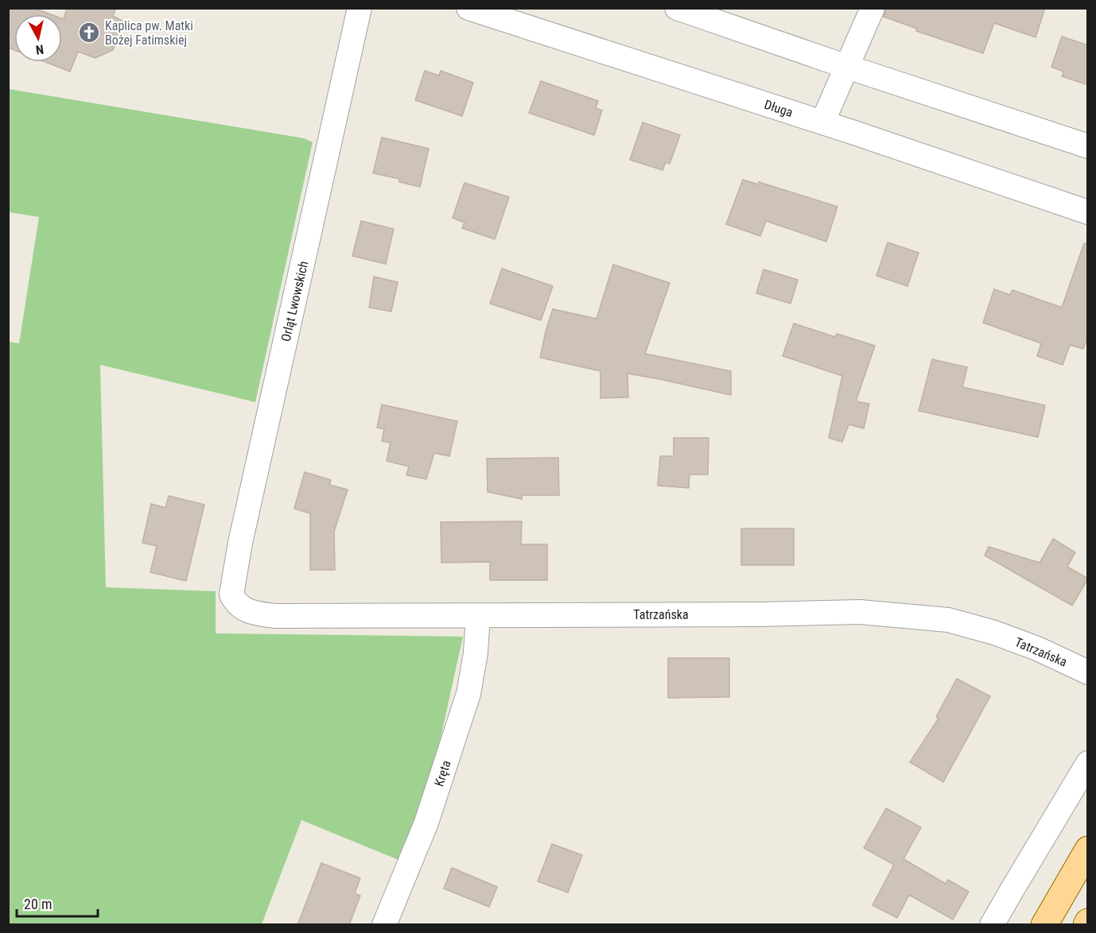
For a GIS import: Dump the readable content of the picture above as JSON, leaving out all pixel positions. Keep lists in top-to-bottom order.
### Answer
{
  "streets": {
    "street": [
      "Długa",
      "Orląt Lwowskich",
      "Tatrzańska",
      "Kręta"
    ]
  },
  "crossings": [
    ["Orląt Lwowskich", "Tatrzańska"],
    ["Tatrzańska", "Kręta"]
  ],
  "places": {
    "church": ["Kaplica pw. Matki Bożej Fatimskiej"]
  },
  "scale_bar": "20 m",
  "north": "bottom"
}
